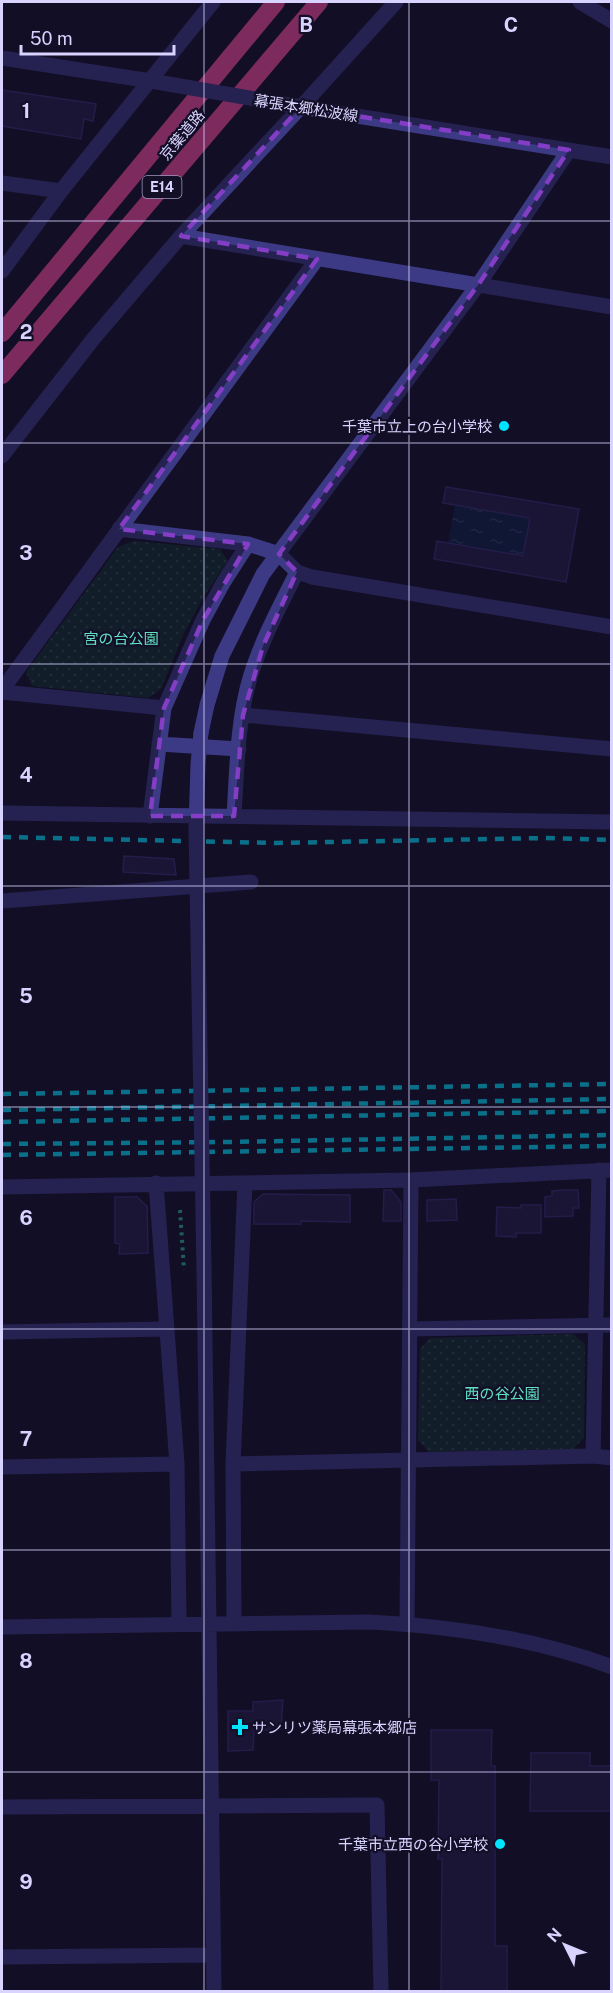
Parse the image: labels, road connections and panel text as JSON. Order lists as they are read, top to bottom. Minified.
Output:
{"streets":{"highway":["京葉道路","E14"],"street":["幕張本郷松波線"]},"parks":["宮の台公園","西の谷公園"],"places":{"other":["千葉市立上の台小学校","千葉市立西の谷小学校"],"health":["サンリツ薬局幕張本郷店"]},"scale_bar":"50 m","north":"top left","grid":{"columns":["B","C"],"rows":["1","2","3","4","5","6","7","8","9"]}}
